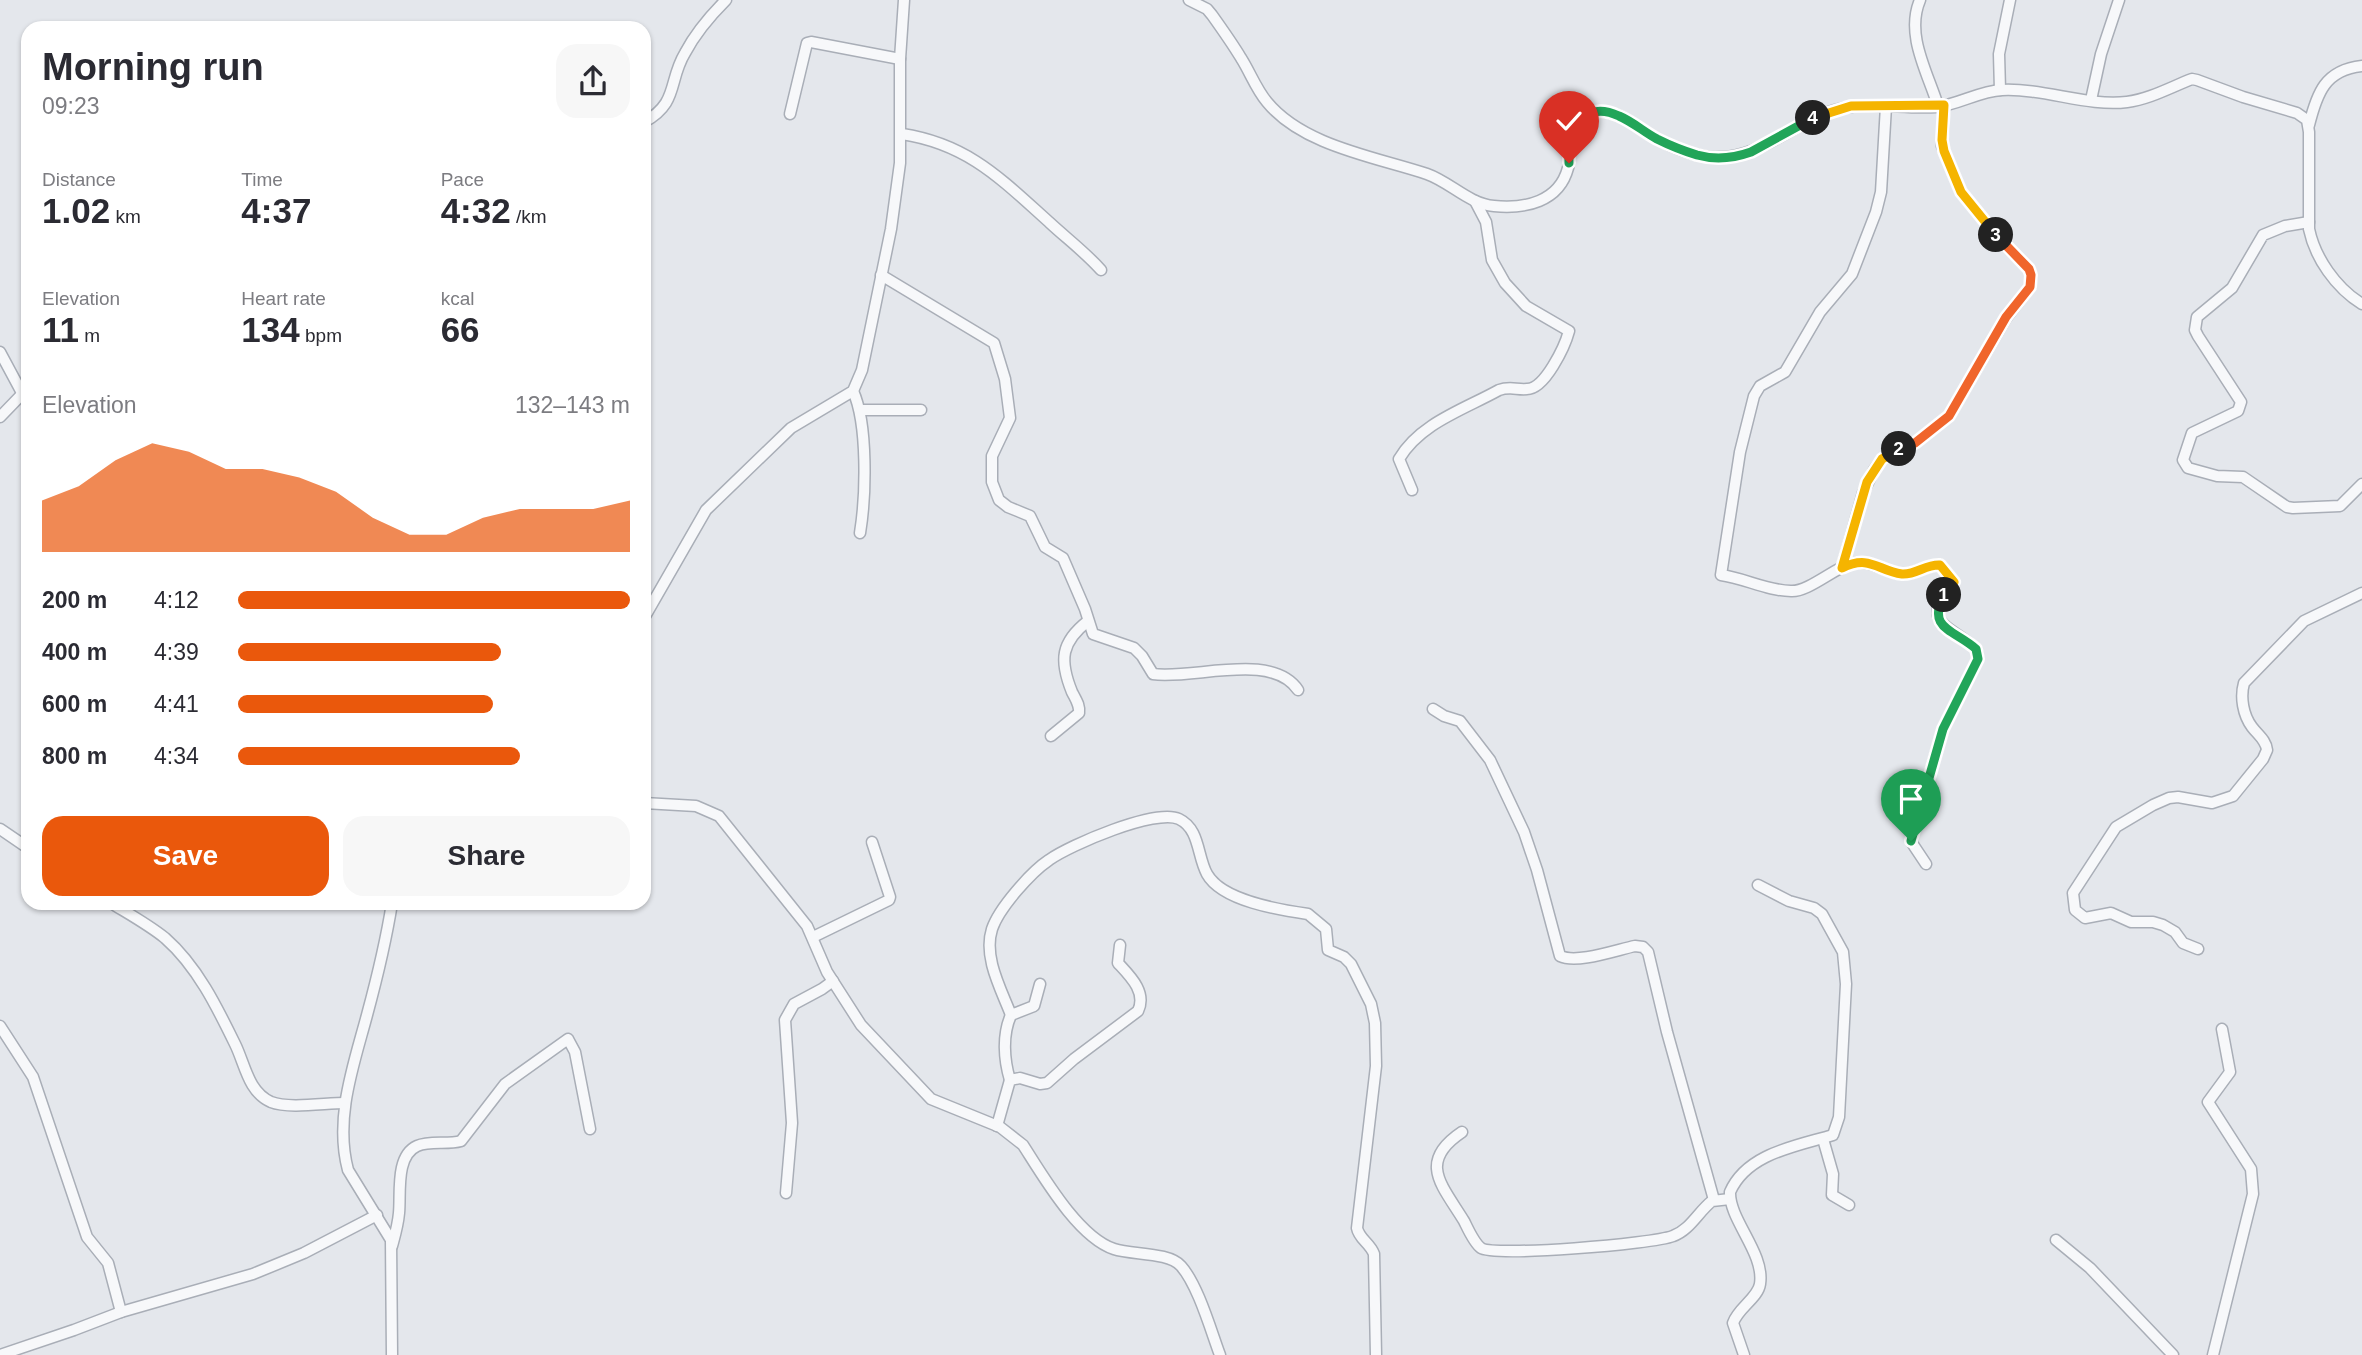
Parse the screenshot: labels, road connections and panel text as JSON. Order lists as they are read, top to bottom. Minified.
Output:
{"page":{"heading":["Morning run","09:23"],"pins":["4","3","2","1"],"stats":[["Distance","1.02 km"],["Time","4:37"],["Pace","4:32 /km"],["Elevation","11 m"],["Heart rate","134 bpm"],["kcal","66"]],"chart":["Elevation","132–143 m"],"list":[{"name":"200 m","note":"4:12"},{"name":"400 m","note":"4:39"},{"name":"600 m","note":"4:41"},{"name":"800 m","note":"4:34"}],"buttons":["Save","Share"]}}
